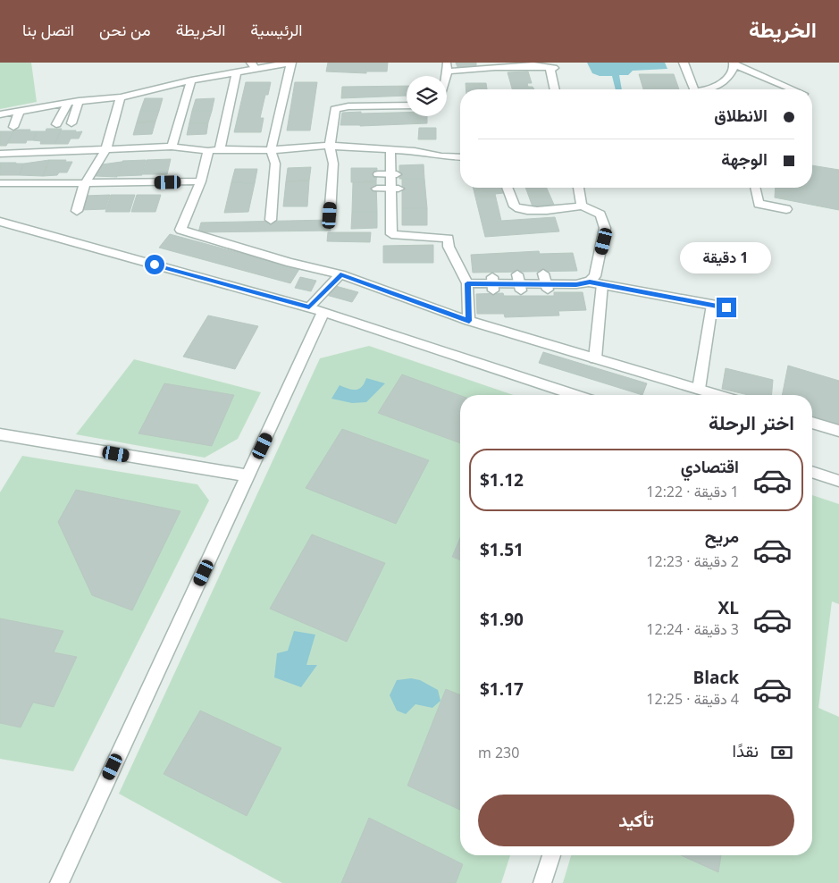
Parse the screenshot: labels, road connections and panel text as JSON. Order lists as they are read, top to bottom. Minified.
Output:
{"page":{"header":"الخريطة","nav":["الرئيسية","الخريطة","من نحن","اتصل بنا"],"banner":["الانطلاق","الوجهة"],"bubble":"1 دقيقة","heading":"اختر الرحلة","list":[{"name":"اقتصادي","note":"1 دقيقة · 12:22","value":"$1.12"},{"name":"مريح","note":"2 دقيقة · 12:23","value":"$1.51"},{"name":"XL","note":"3 دقيقة · 12:24","value":"$1.90"},{"name":"Black","note":"4 دقيقة · 12:25","value":"$1.17"}],"pay":["نقدًا","230 m"],"buttons":"تأكيد"}}
